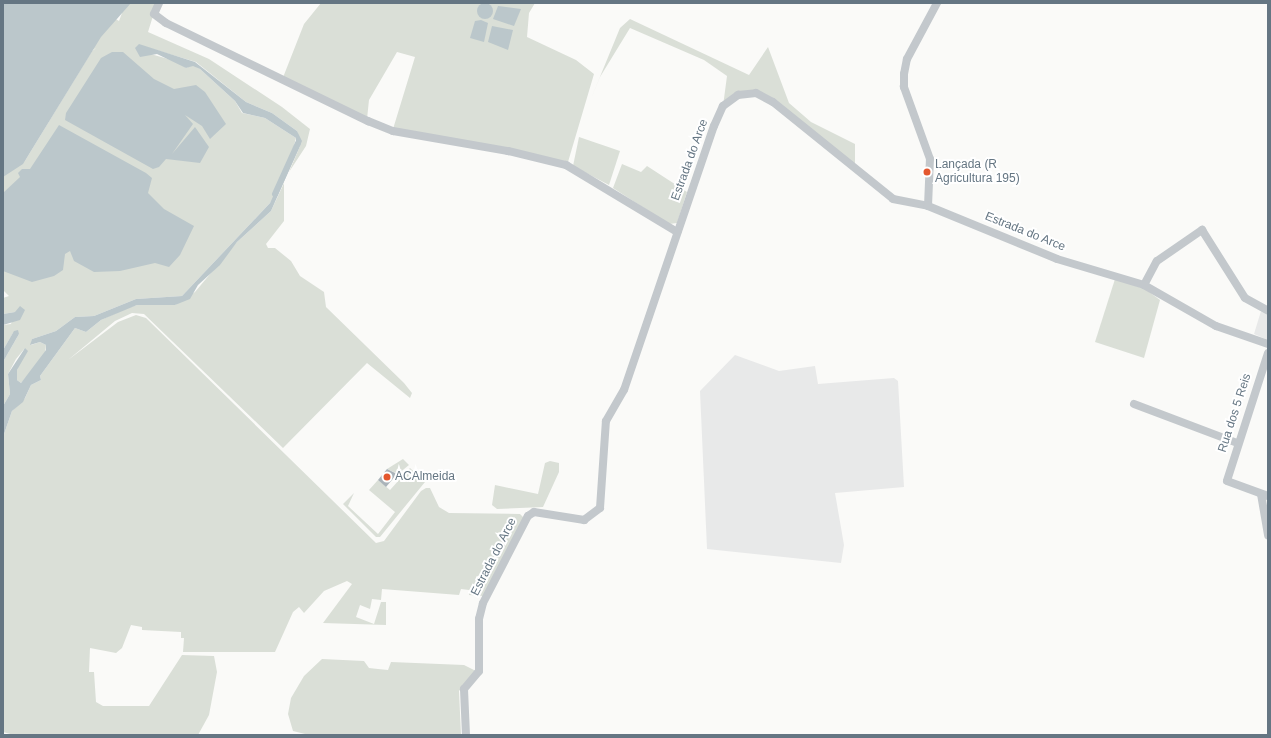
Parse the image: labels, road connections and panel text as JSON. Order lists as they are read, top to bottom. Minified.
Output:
{"streets":{"street":["Estrada do Arce","Rua dos 5 Reis"]},"places":["Lançada (R Agricultura 195)","ACAlmeida"]}
